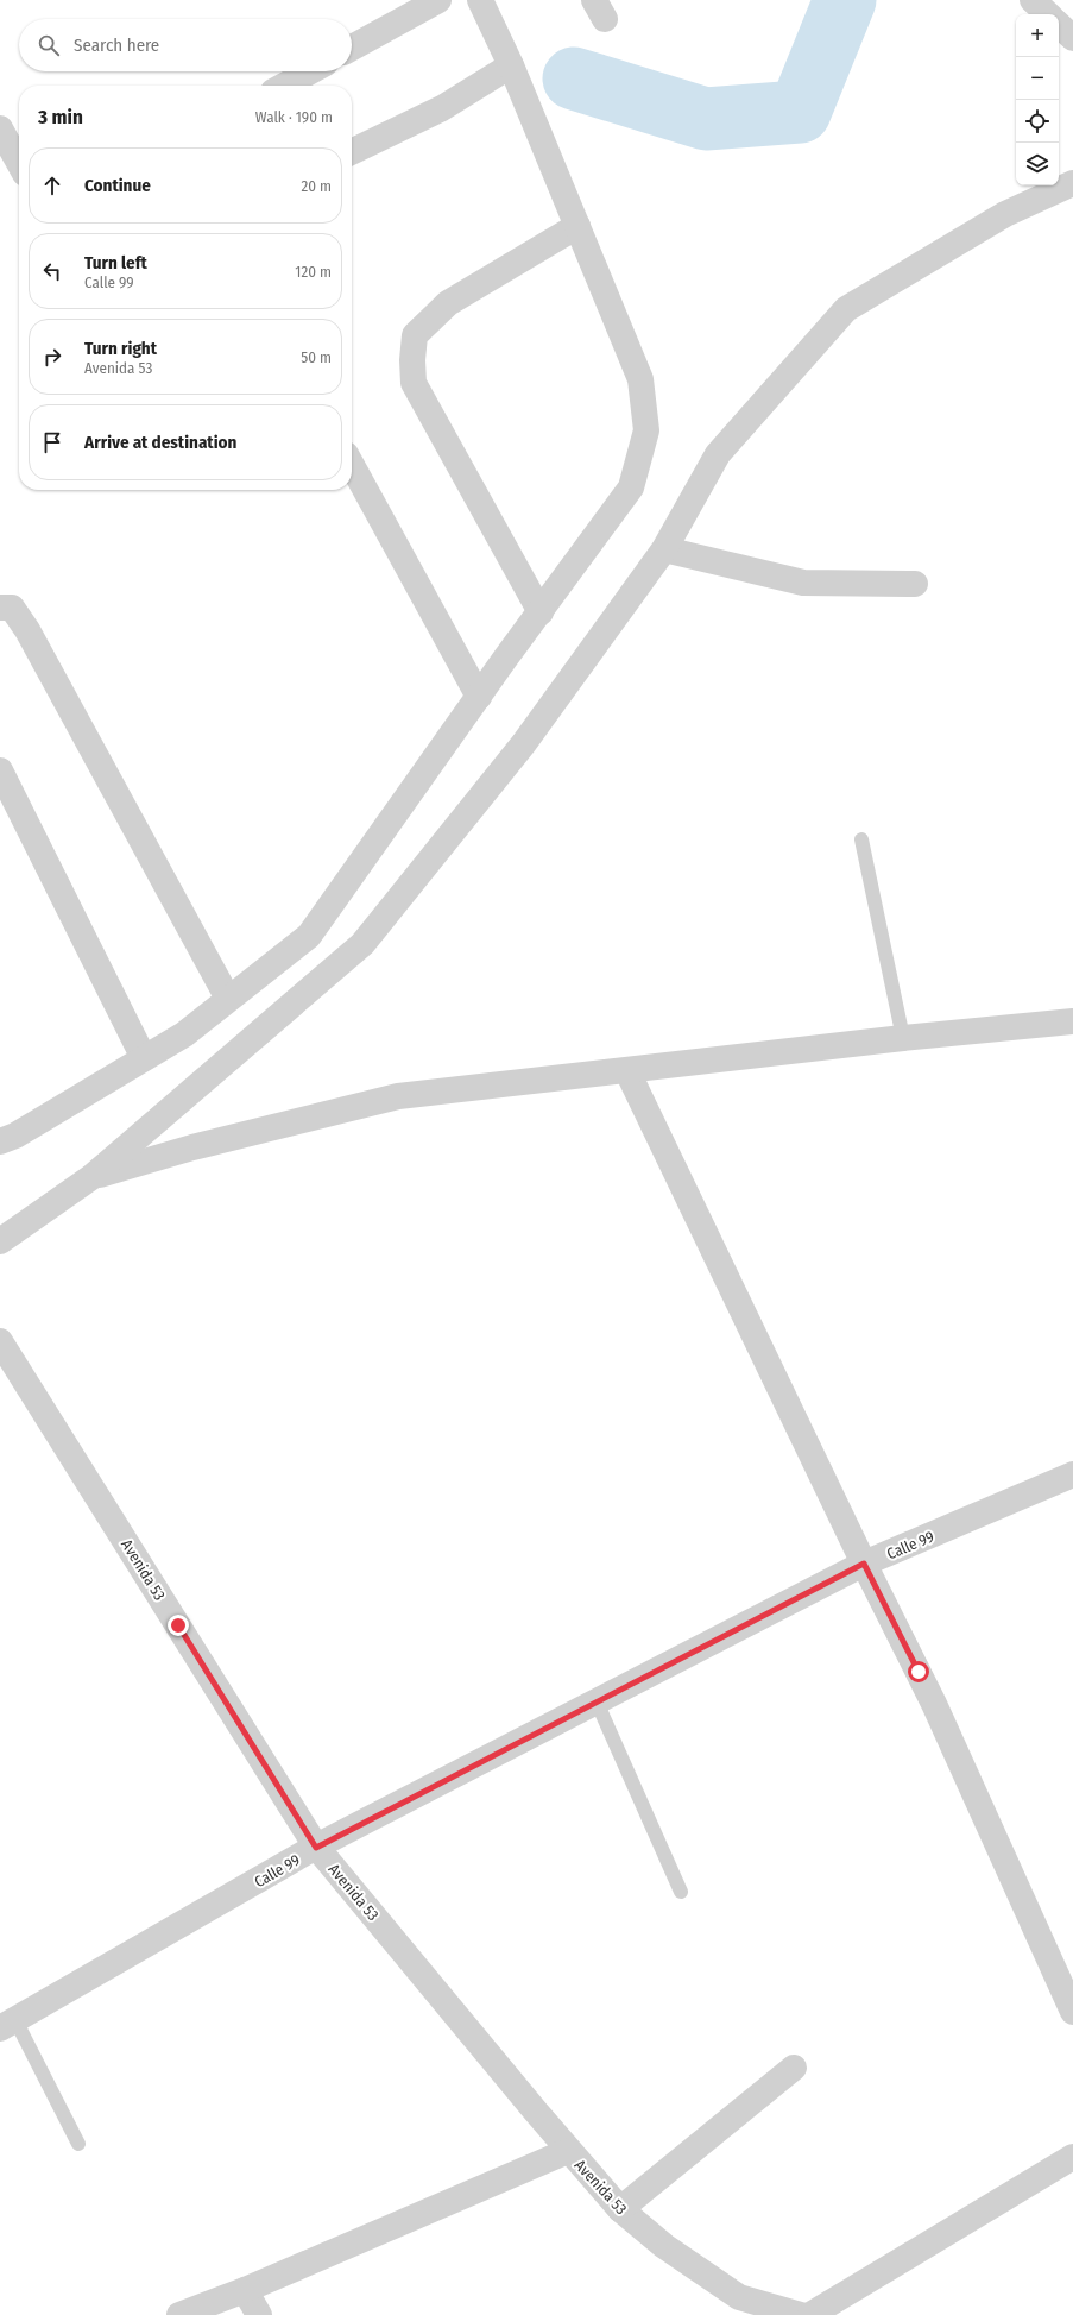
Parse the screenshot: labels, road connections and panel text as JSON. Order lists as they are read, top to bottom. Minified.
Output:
{"streets":{"street":["Calle 99","Avenida 53"]},"crossings":[["Calle 99","Avenida 53"]],"page":{"map_buttons":["+","−"],"search":"Search here","heading":["3 min","Walk · 190 m"],"list":[["Continue","20 m"],["Turn left","Calle 99","120 m"],["Turn right","Avenida 53","50 m"],"Arrive at destination"]}}
